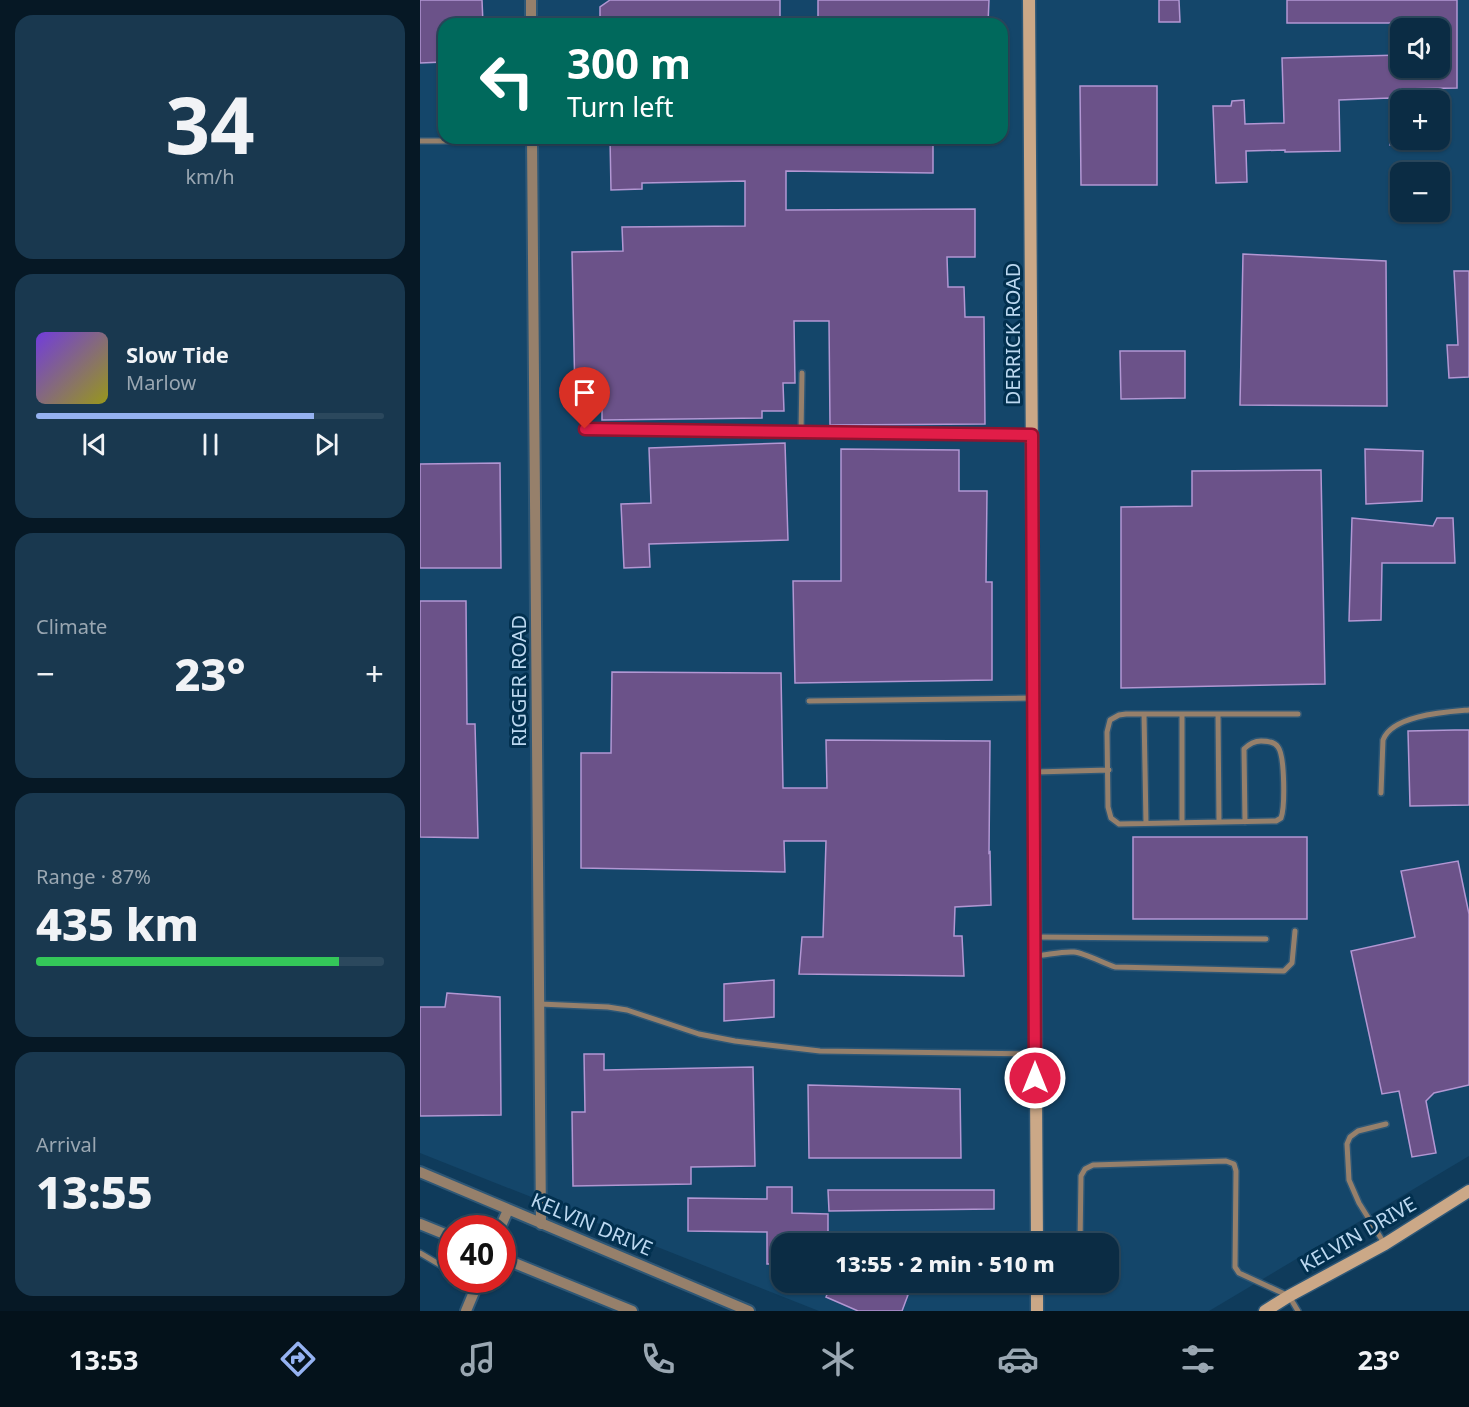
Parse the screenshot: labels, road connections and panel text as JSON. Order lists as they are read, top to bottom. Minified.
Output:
{"streets":{"street":["DERRICK ROAD","RIGGER ROAD","KELVIN DRIVE"]},"crossings":[["RIGGER ROAD","KELVIN DRIVE"]],"page":{"tile":[["34","km/h"],"Climate",["Range · 87%","435 km"],["Arrival","13:55"]],"map_buttons":["+","−"],"turn":["300 m","Turn left"],"song":["Slow Tide","Marlow"],"heat":["−","23°","+"],"limit":"40","trip":"13:55 · 2 min · 510 m","tabs":["13:53","23°"]}}
